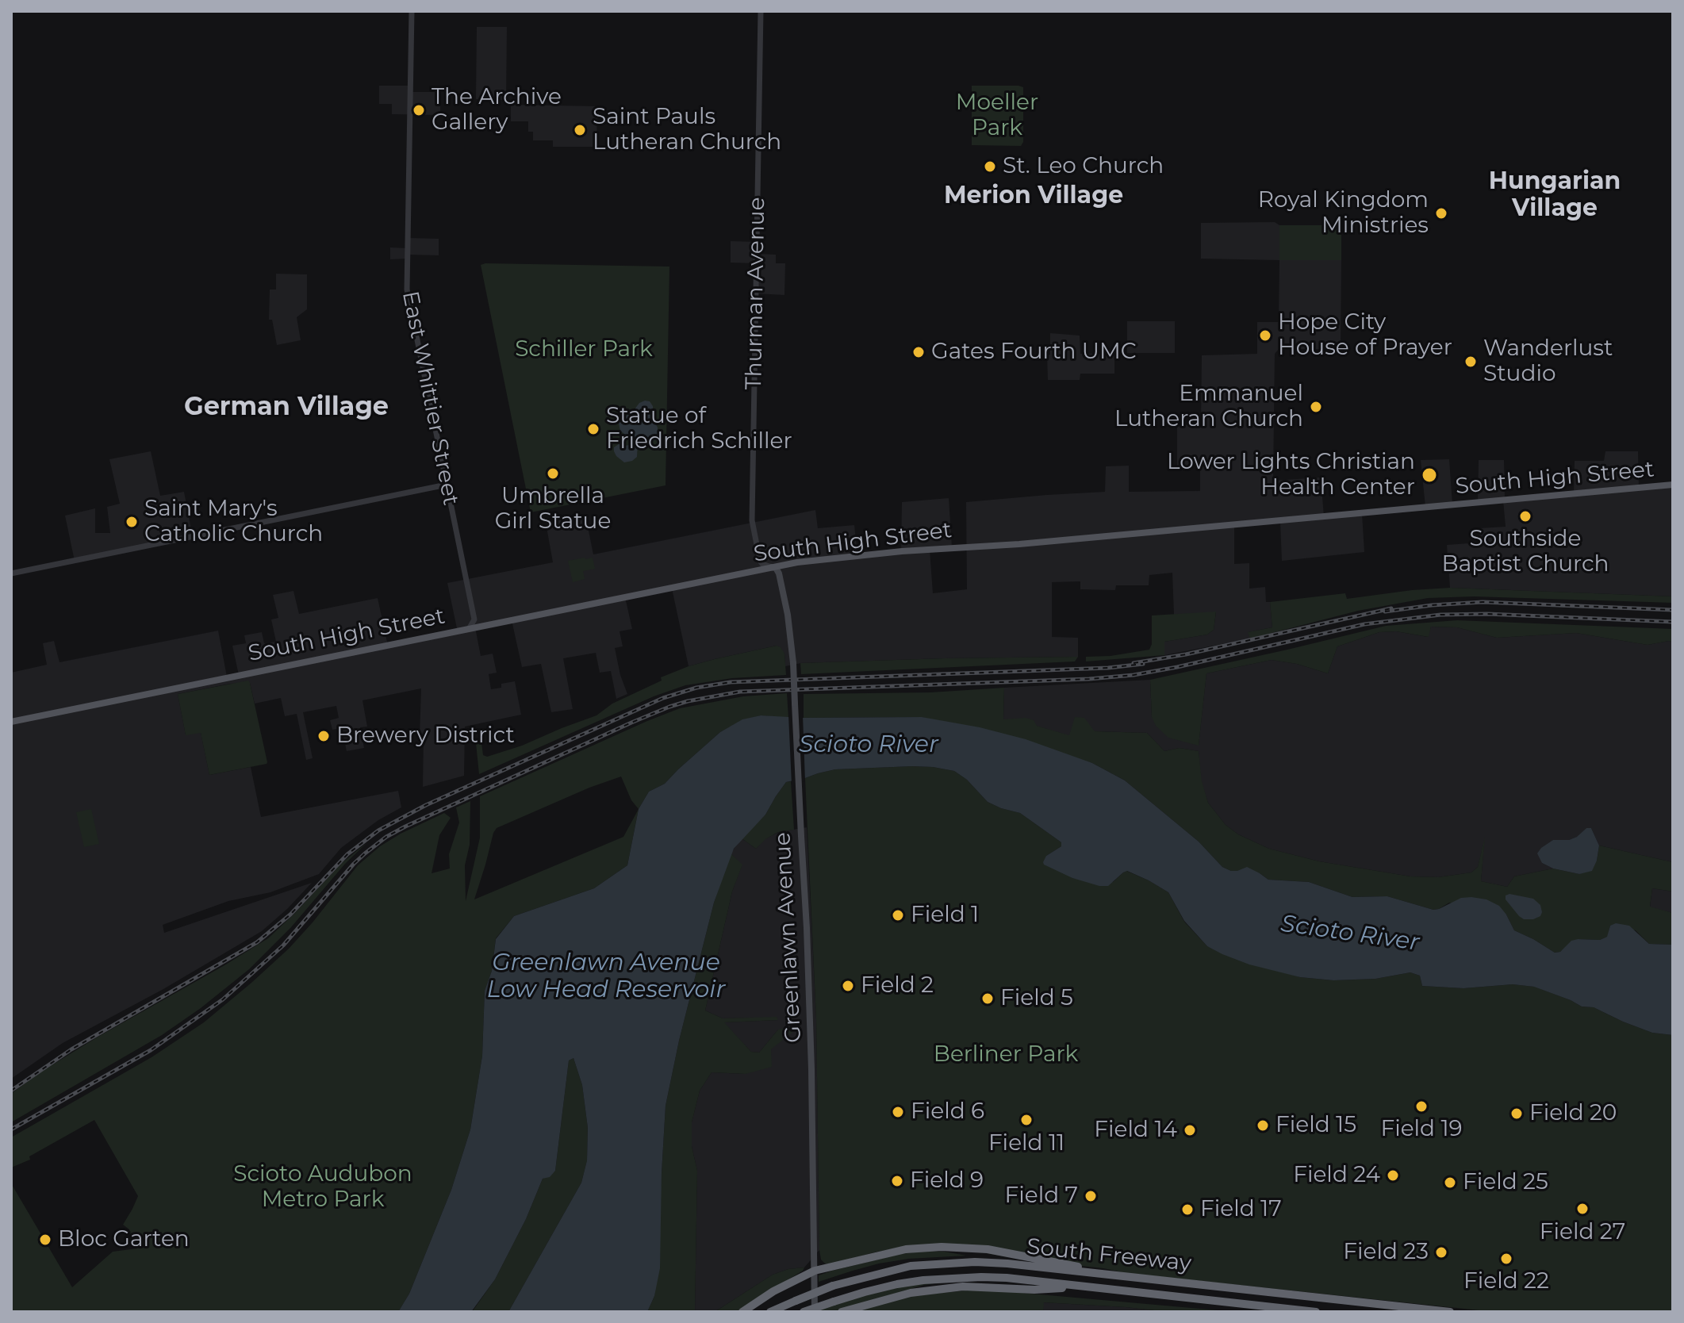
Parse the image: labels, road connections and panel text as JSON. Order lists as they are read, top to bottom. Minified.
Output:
{"streets":{"highway":["South Freeway"],"main road":["South High Street","Greenlawn Avenue"],"street":["Thurman Avenue","East Whittier Street"]},"crossings":[["Thurman Avenue","South High Street"],["Thurman Avenue","Greenlawn Avenue"],["East Whittier Street","South High Street"],["South High Street","Greenlawn Avenue"]],"districts":["Hungarian Village","Merion Village","German Village"],"water":["Scioto River","Greenlawn Avenue Low Head Reservoir"],"parks":["Moeller Park","Schiller Park","Berliner Park","Scioto Audubon Metro Park"],"places":["The Archive Gallery","Saint Pauls Lutheran Church","St. Leo Church","Royal Kingdom Ministries","Hope City House of Prayer","Gates Fourth UMC","Wanderlust Studio","Emmanuel Lutheran Church","Statue of Friedrich Schiller","Umbrella Girl Statue","Lower Lights Christian Health Center","Southside Baptist Church","Saint Mary's Catholic Church","Brewery District","Field 1","Field 2","Field 5","Field 19","Field 6","Field 20","Field 11","Field 15","Field 14","Field 24","Field 9","Field 25","Field 7","Field 27","Field 17","Bloc Garten","Field 23","Field 22"]}
